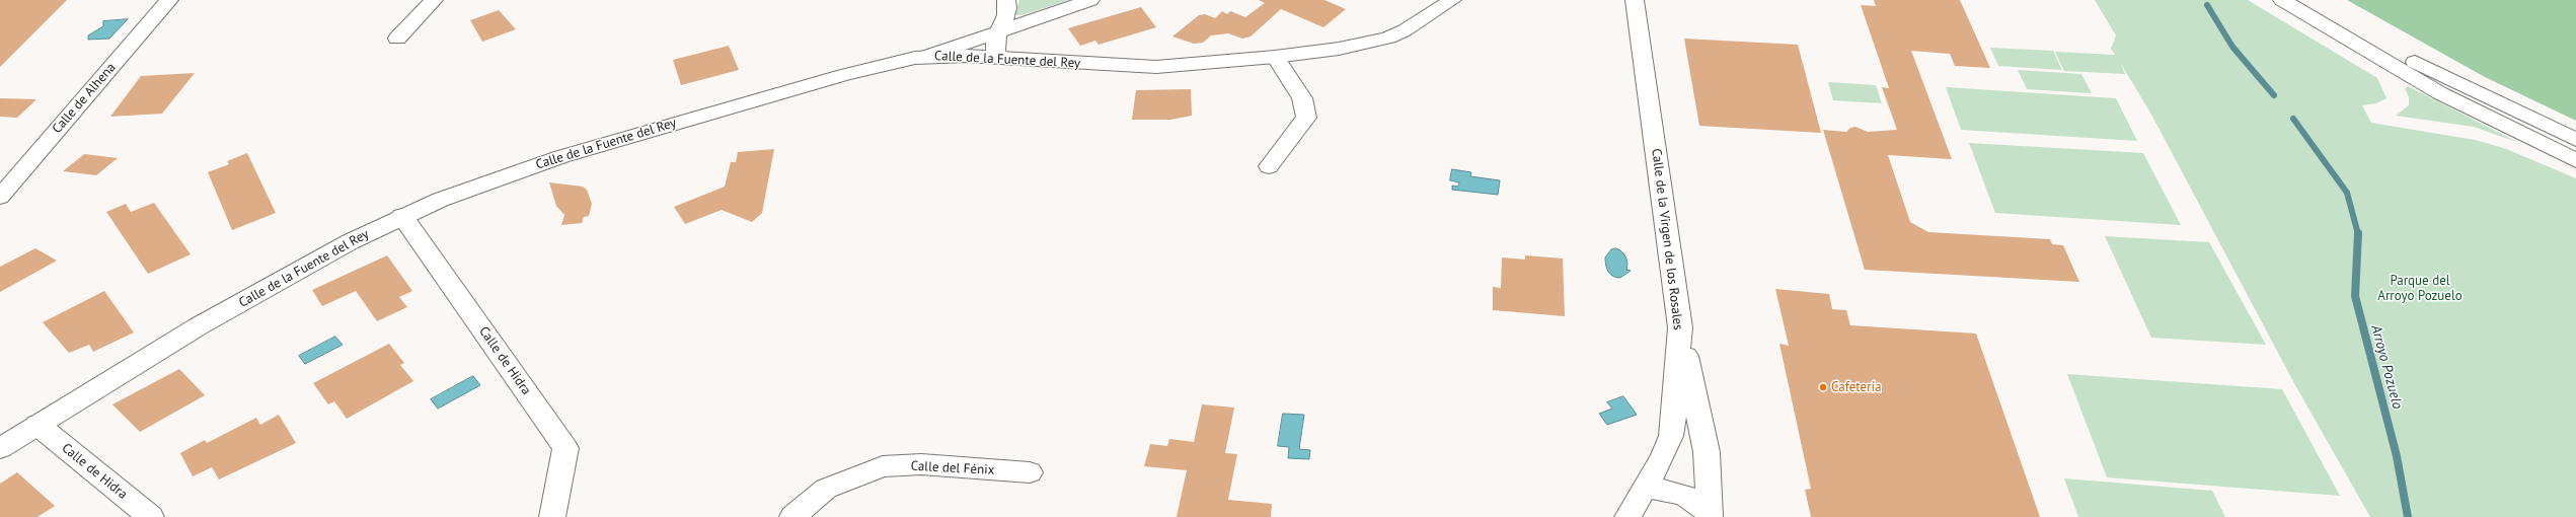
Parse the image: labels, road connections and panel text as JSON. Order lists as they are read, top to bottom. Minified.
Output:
{"streets":{"main road":["Calle de la Fuente del Rey","Calle de Alhena","Calle de la Virgen de los Rosales","Calle de Hidra","Calle del Fénix"]},"crossings":[["Calle de la Fuente del Rey","Calle de Hidra"]],"water":["Arroyo Pozuelo"],"parks":["Parque del Arroyo Pozuelo"],"places":["Cafetería"]}
